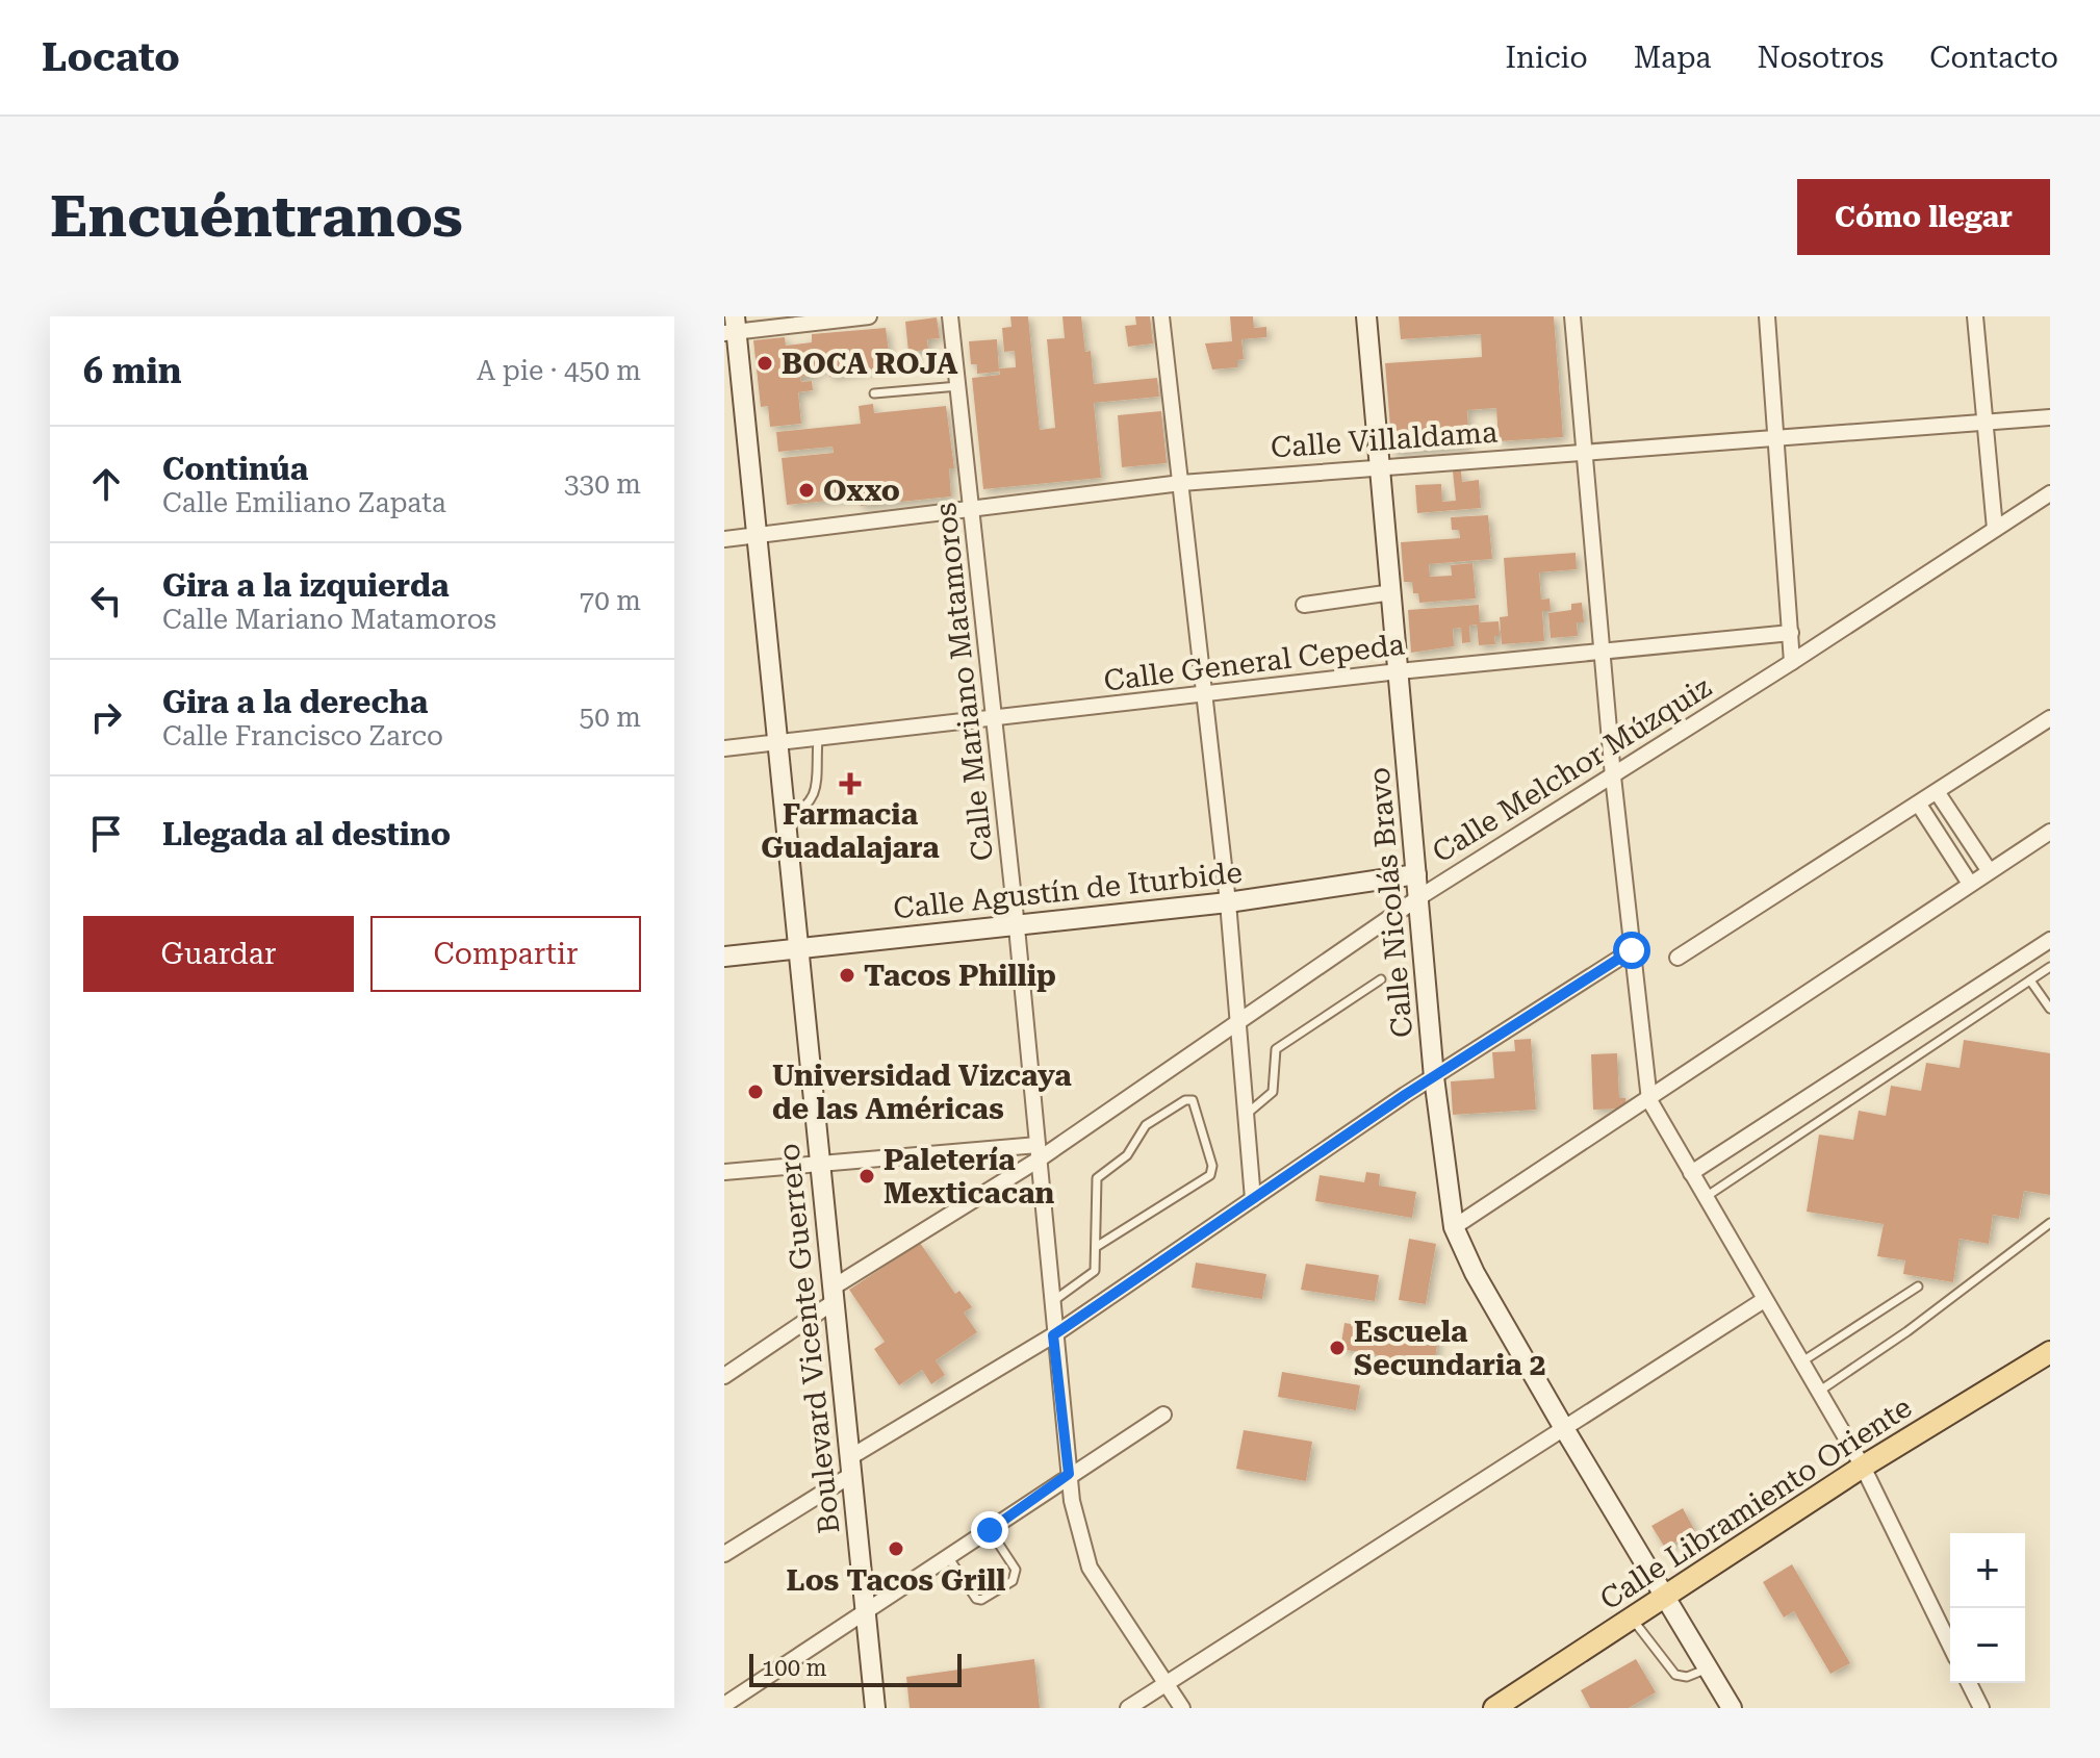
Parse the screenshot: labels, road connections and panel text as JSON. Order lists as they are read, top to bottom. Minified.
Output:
{"streets":{"main road":["Calle Libramiento Oriente"],"street":["Calle Villaldama","Calle General Cepeda","Calle Mariano Matamoros","Calle Melchor Múzquiz","Calle Agustín de Iturbide","Calle Nicolás Bravo","Boulevard Vicente Guerrero"]},"crossings":[["Calle Villaldama","Calle Mariano Matamoros"],["Calle Villaldama","Calle Nicolás Bravo"],["Calle Villaldama","Boulevard Vicente Guerrero"],["Calle General Cepeda","Calle Mariano Matamoros"],["Calle General Cepeda","Calle Nicolás Bravo"],["Calle General Cepeda","Boulevard Vicente Guerrero"],["Calle Mariano Matamoros","Calle Melchor Múzquiz"],["Calle Mariano Matamoros","Calle Agustín de Iturbide"],["Calle Melchor Múzquiz","Calle Nicolás Bravo"],["Calle Melchor Múzquiz","Boulevard Vicente Guerrero"],["Calle Agustín de Iturbide","Calle Nicolás Bravo"],["Calle Agustín de Iturbide","Boulevard Vicente Guerrero"],["Calle Nicolás Bravo","Calle Libramiento Oriente"]],"places":{"other":["BOCA ROJA","Oxxo","Tacos Phillip","Universidad Vizcaya de las Américas","Paletería Mexticacan","Escuela Secundaria 2","Los Tacos Grill"],"health":["Farmacia Guadalajara"]},"scale_bar":"100 m","page":{"header":"Locato","nav":["Inicio","Mapa","Nosotros","Contacto"],"buttons":["Cómo llegar",["Guardar","Compartir"]],"title":"Encuéntranos","heading":["6 min","A pie · 450 m"],"list":[["Continúa","Calle Emiliano Zapata","330 m"],["Gira a la izquierda","Calle Mariano Matamoros","70 m"],["Gira a la derecha","Calle Francisco Zarco","50 m"],"Llegada al destino"],"map_buttons":["+","−"],"scale":"100 m"}}
